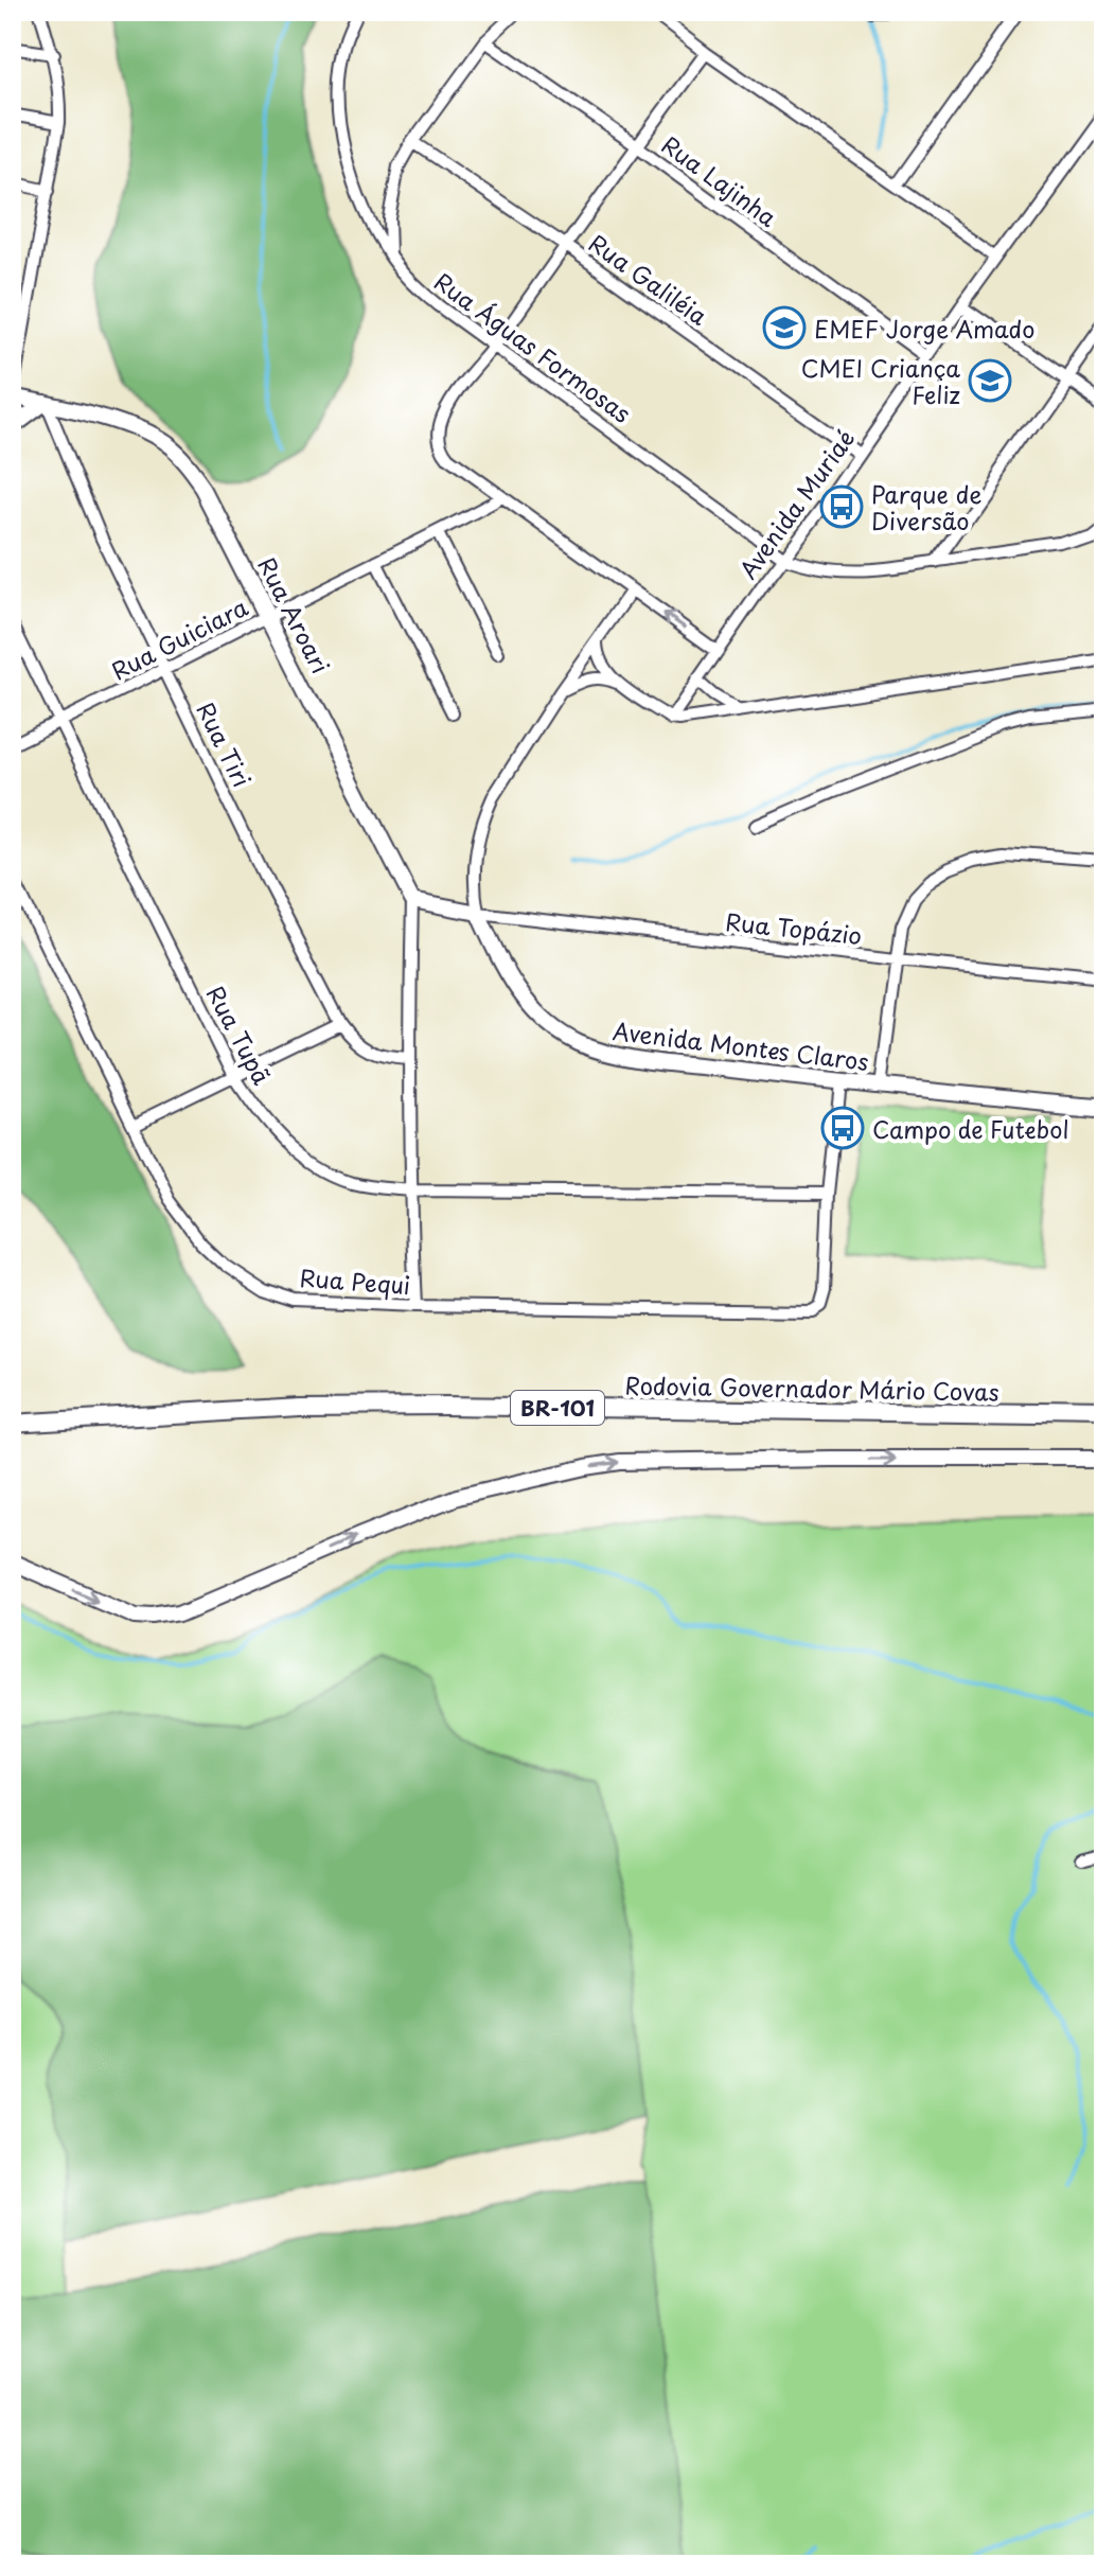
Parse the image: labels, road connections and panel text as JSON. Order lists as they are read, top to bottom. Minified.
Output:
{"streets":{"main road":["Rodovia Governador Mário Covas","BR-101"],"street":["Rua Lajinha","Rua Galiléia","Rua Águas Formosas","Avenida Muriaé","Rua Aroari","Rua Guiciara","Rua Tiri","Rua Topázio","Rua Tupã","Avenida Montes Claros","Rua Pequi"]},"crossings":[["Rua Lajinha","Avenida Muriaé"],["Rua Galiléia","Avenida Muriaé"],["Rua Águas Formosas","Avenida Muriaé"],["Rua Aroari","Rua Guiciara"],["Rua Aroari","Rua Tiri"],["Rua Guiciara","Rua Tiri"],["Rua Guiciara","Rua Tupã"],["Rua Topázio","Avenida Montes Claros"],["Rua Tupã","Rua Pequi"]],"places":{"school or university":["EMEF Jorge Amado","CMEI Criança Feliz"],"bus stop":["Parque de Diversão","Campo de Futebol"]}}
